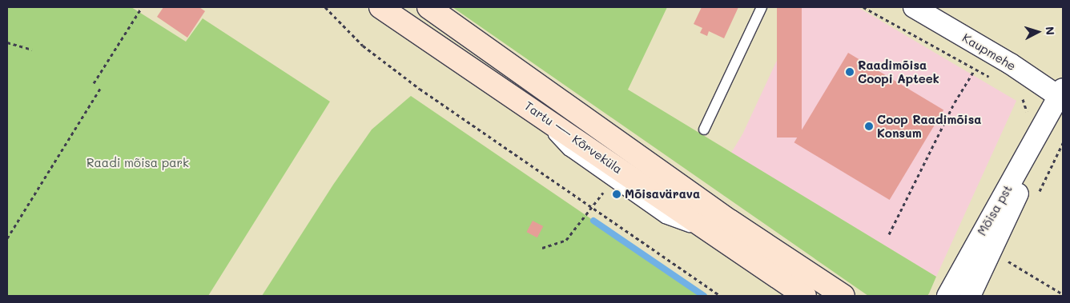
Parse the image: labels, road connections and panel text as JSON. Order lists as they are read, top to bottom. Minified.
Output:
{"streets":{"main road":["Tartu — Kõrveküla"],"street":["Kaupmehe","Mõisa pst"]},"crossings":[["Kaupmehe","Mõisa pst"]],"parks":["Raadi mõisa park"],"places":["Raadimõisa Coopi Apteek","Coop Raadimõisa Konsum","Mõisavärava"],"north":"right"}
